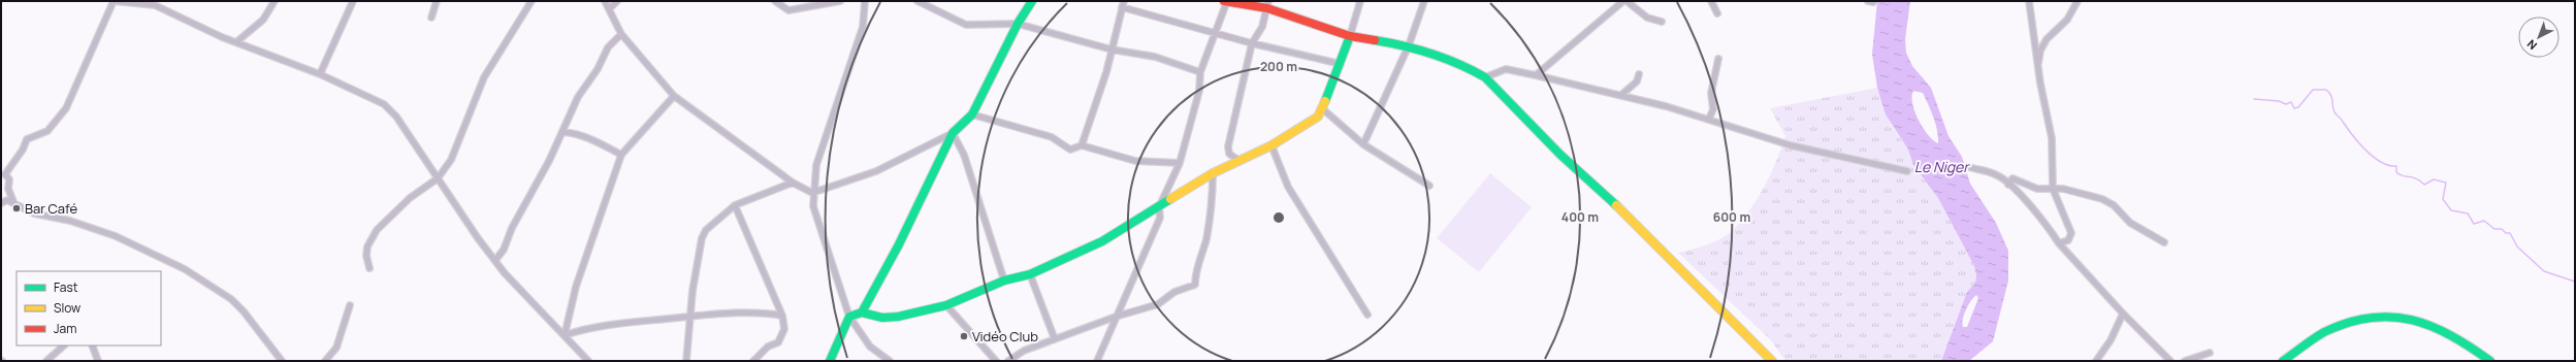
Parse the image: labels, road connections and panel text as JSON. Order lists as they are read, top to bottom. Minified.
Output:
{"water":["Le Niger"],"places":["Bar Café","Vidéo Club"],"legend":["Fast","Slow","Jam"],"north":"bottom left","rings":["200 m","400 m","600 m"]}
